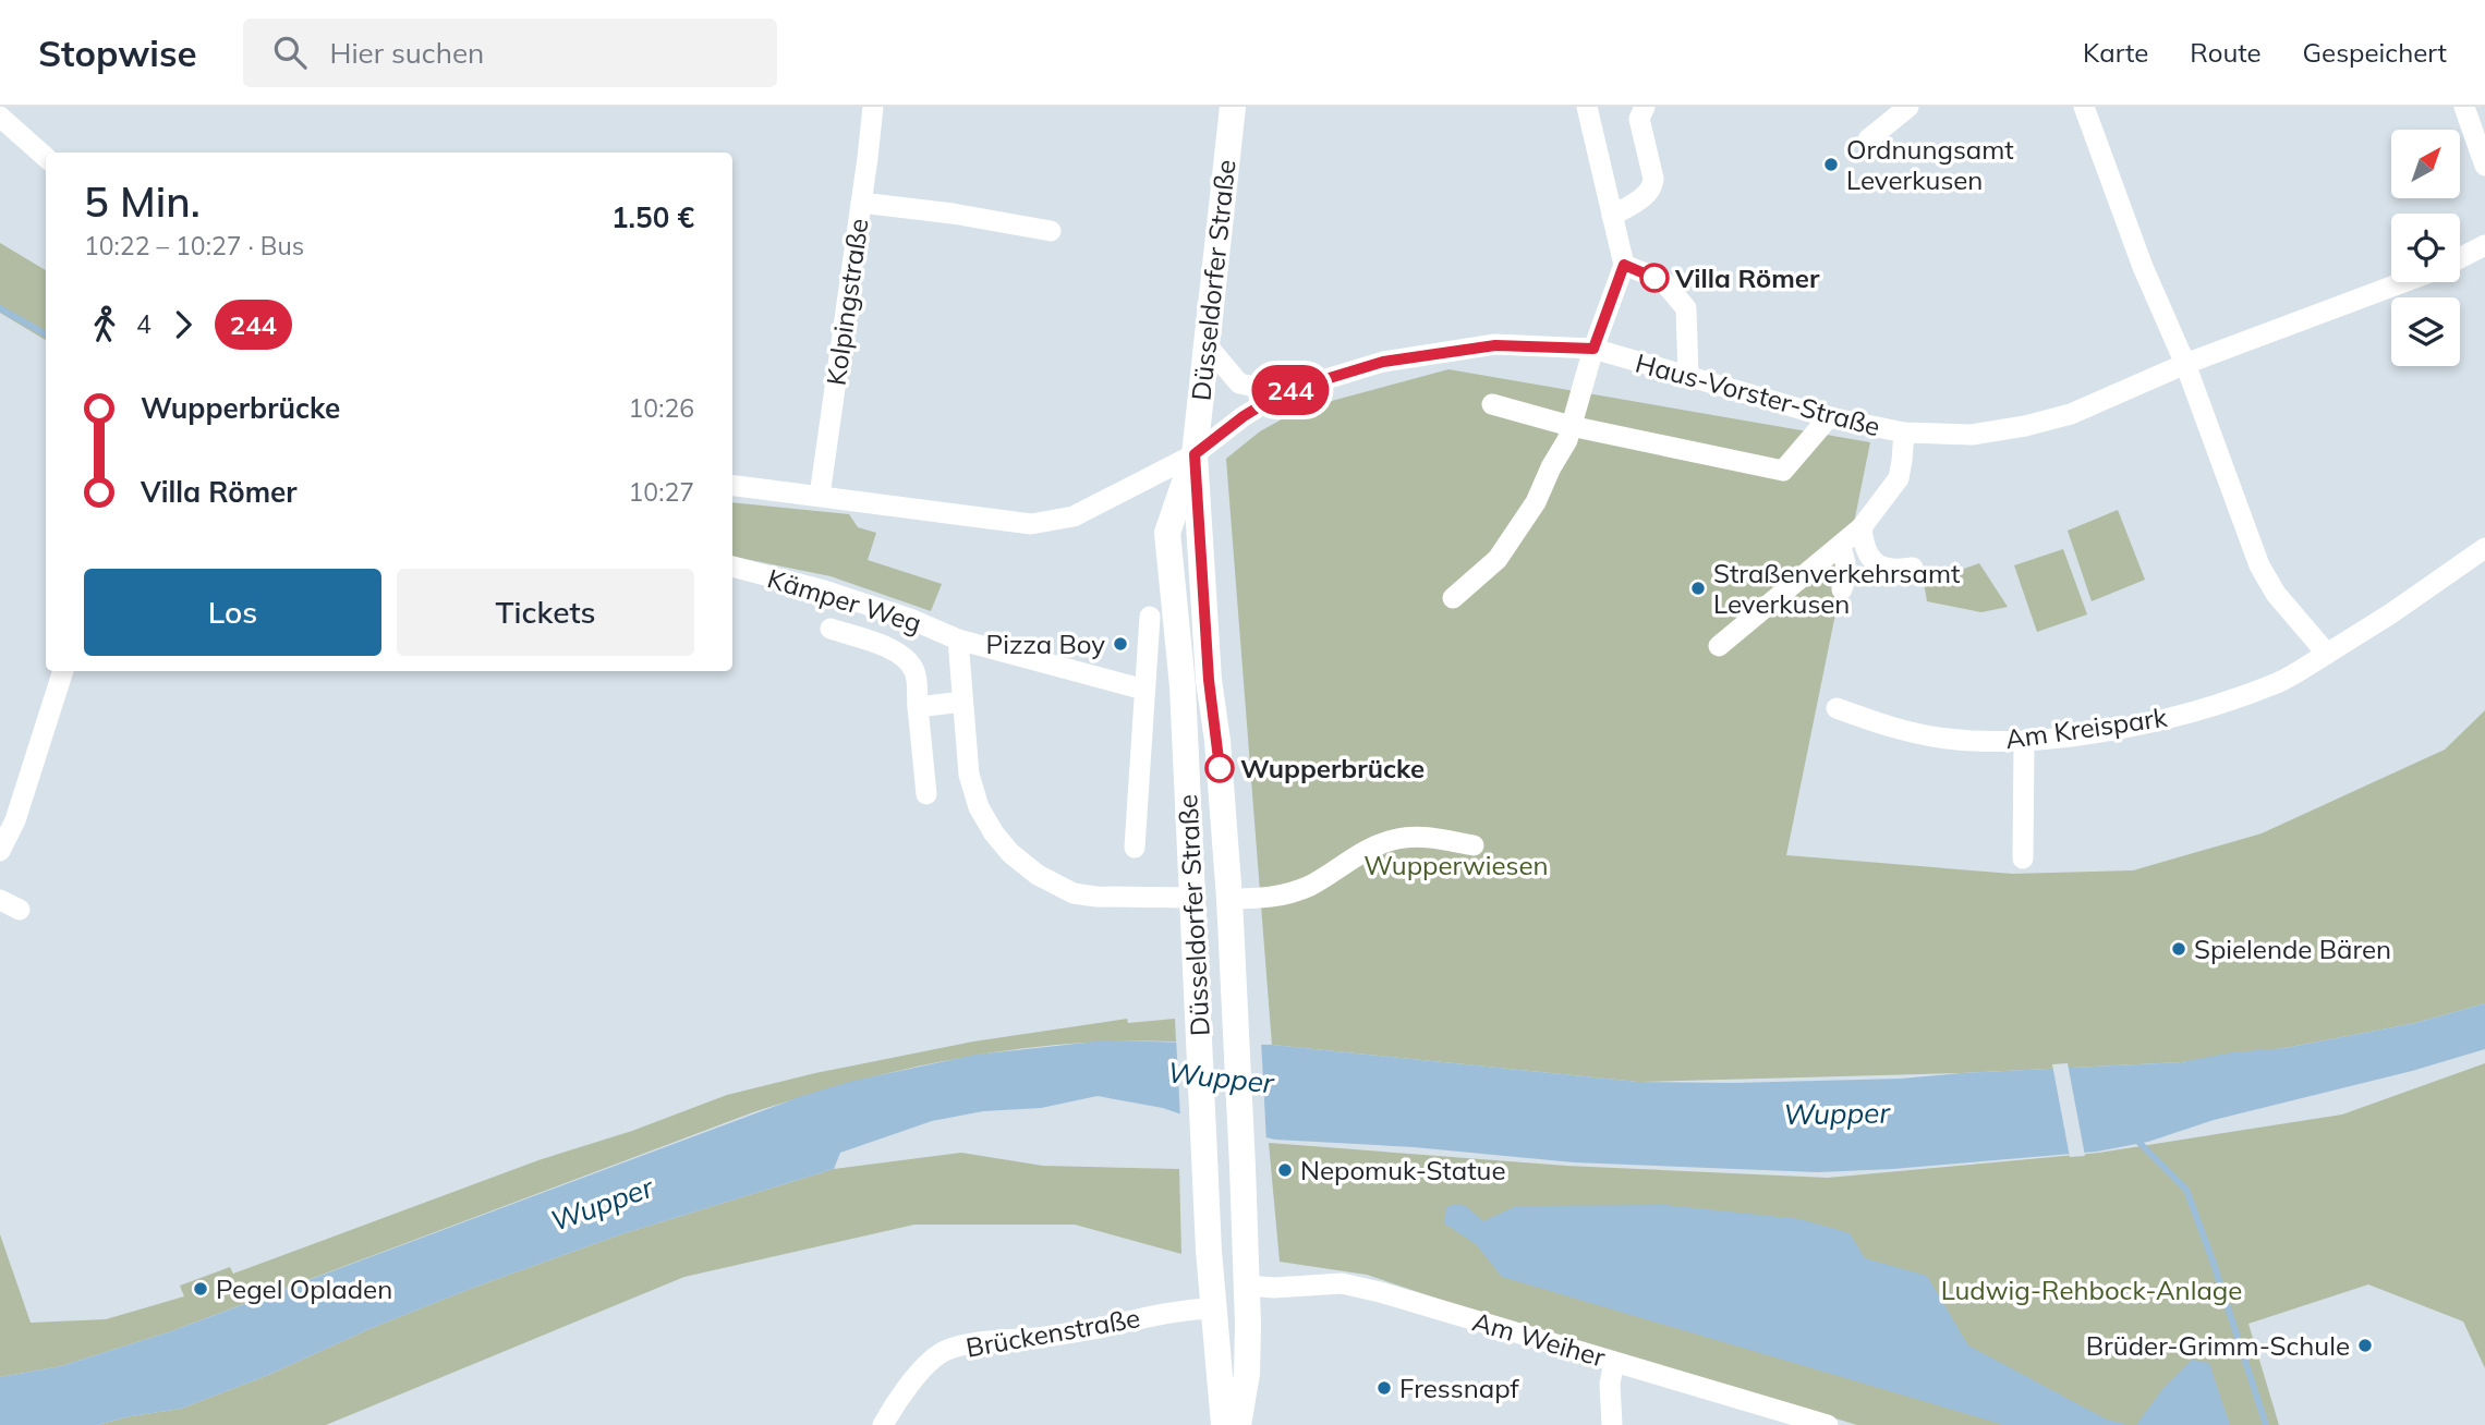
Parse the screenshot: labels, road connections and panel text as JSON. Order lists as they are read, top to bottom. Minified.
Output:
{"streets":{"main road":["Düsseldorfer Straße"],"street":["Kolpingstraße","Haus-Vorster-Straße","Kämper Weg","Am Kreispark","Brückenstraße","Am Weiher"]},"crossings":[["Düsseldorfer Straße","Haus-Vorster-Straße"],["Düsseldorfer Straße","Kämper Weg"],["Düsseldorfer Straße","Brückenstraße"],["Düsseldorfer Straße","Am Weiher"],["Kolpingstraße","Haus-Vorster-Straße"]],"water":["Wupper"],"parks":["Wupperwiesen","Ludwig-Rehbock-Anlage"],"places":["Ordnungsamt Leverkusen","Villa Römer","Straßenverkehrsamt Leverkusen","Pizza Boy","Wupperbrücke","Spielende Bären","Nepomuk-Statue","Pegel Opladen","Brüder-Grimm-Schule","Fressnapf"],"lines":["bus line 244"],"north":"top right","page":{"header":"Stopwise","search":"Hier suchen","nav":["Karte","Route","Gespeichert"],"on_map":"244","heading":["5 Min.","10:22 – 10:27 · Bus","1.50 €"],"legs":["4","244"],"list":[{"name":"Wupperbrücke","value":"10:26"},{"name":"Villa Römer","value":"10:27"}],"buttons":["Los","Tickets"]}}
